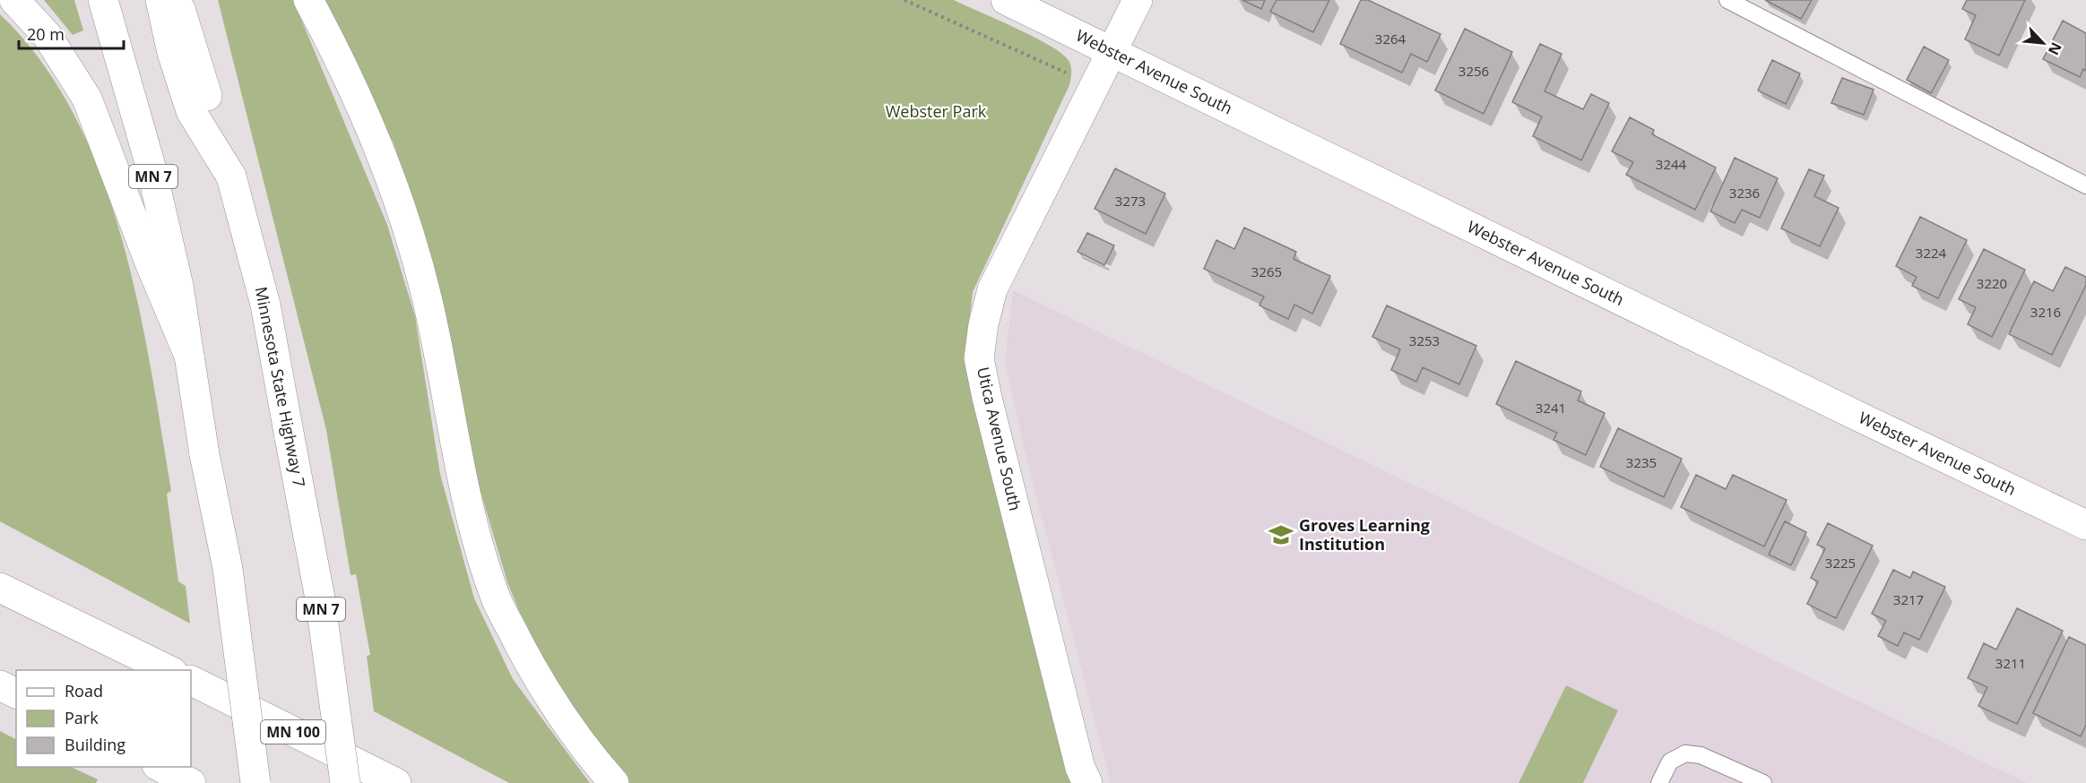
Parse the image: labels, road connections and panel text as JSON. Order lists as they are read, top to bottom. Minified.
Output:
{"streets":{"main road":["Webster Avenue South","MN 7","Minnesota State Highway 7","Utica Avenue South","MN 100"]},"crossings":[["Webster Avenue South","Utica Avenue South"]],"parks":["Webster Park"],"places":{"school or university":["Groves Learning Institution"]},"house_numbers":["3264","3256","3244","3236","3273","3224","3265","3220","3216","3253","3241","3235","3225","3217","3211"],"legend":["Road","Park","Building"],"scale_bar":"20 m","north":"bottom right"}
